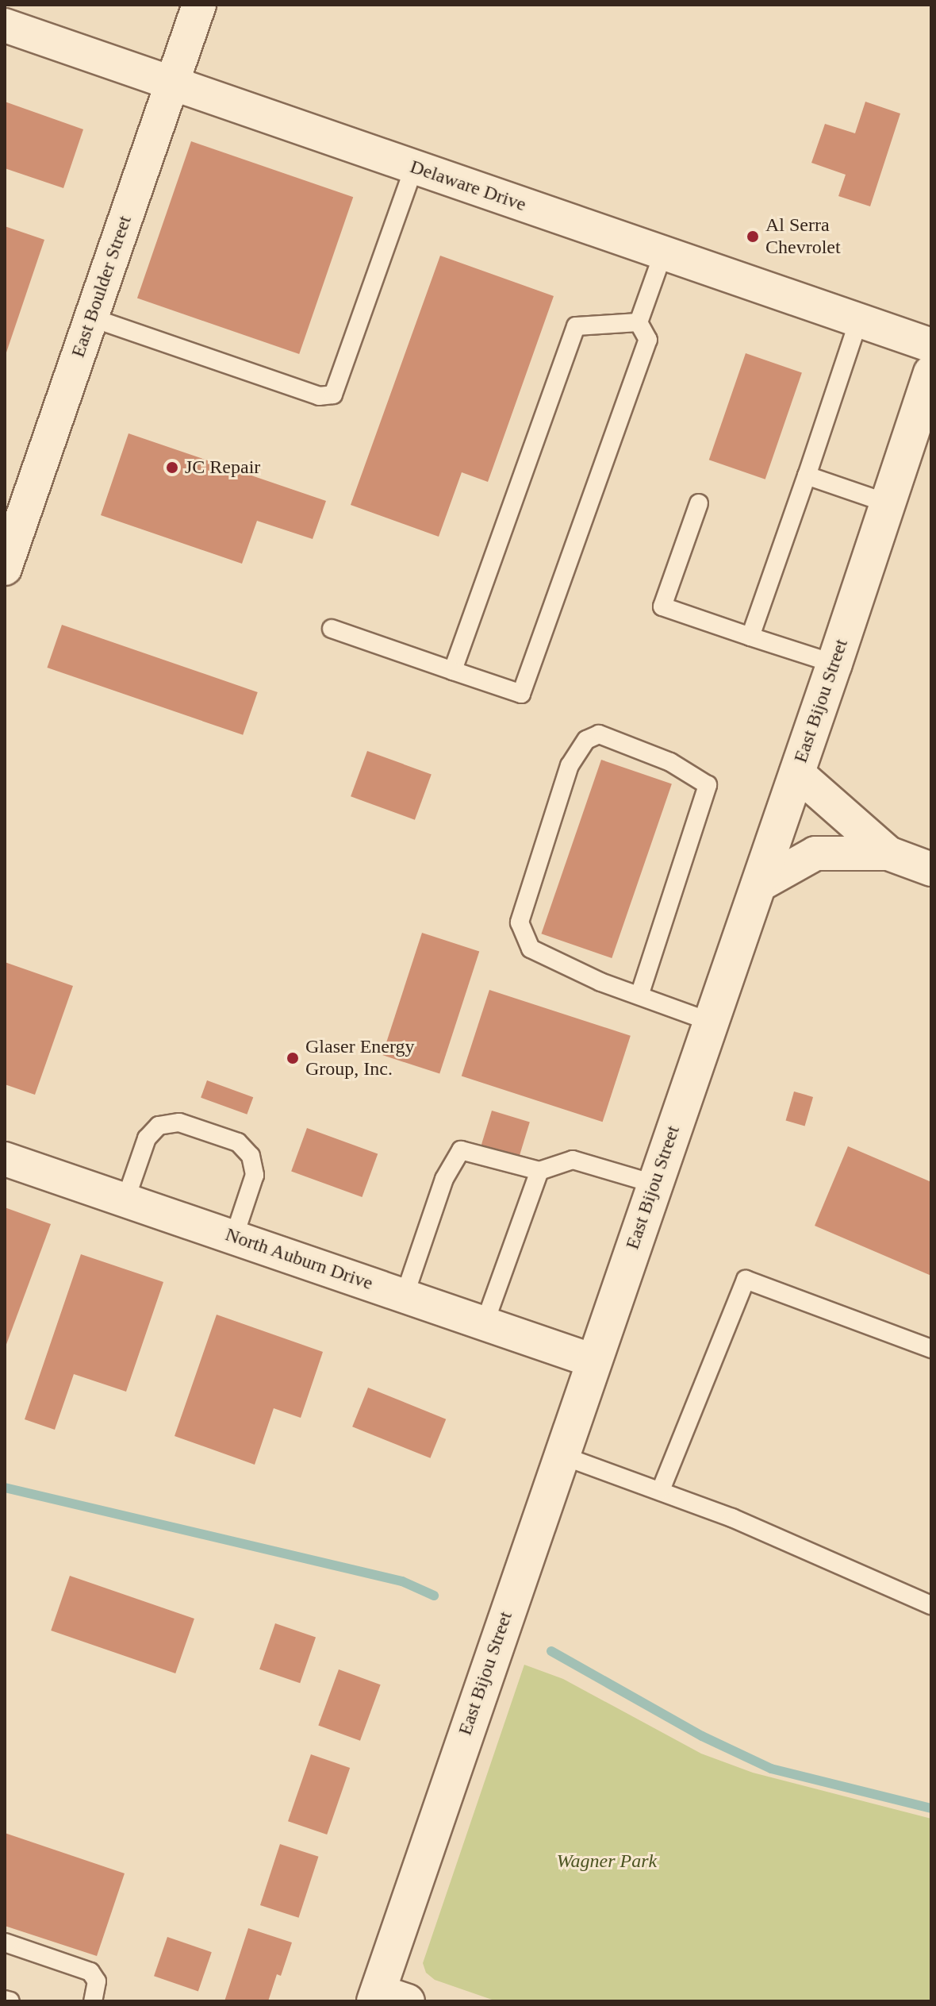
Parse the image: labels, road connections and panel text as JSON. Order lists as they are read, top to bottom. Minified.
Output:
{"streets":{"street":["Delaware Drive","East Boulder Street","East Bijou Street","North Auburn Drive"]},"crossings":[["Delaware Drive","East Boulder Street"],["East Bijou Street","North Auburn Drive"]],"parks":["Wagner Park"],"places":["Al Serra Chevrolet","JC Repair","Glaser Energy Group, Inc."]}
